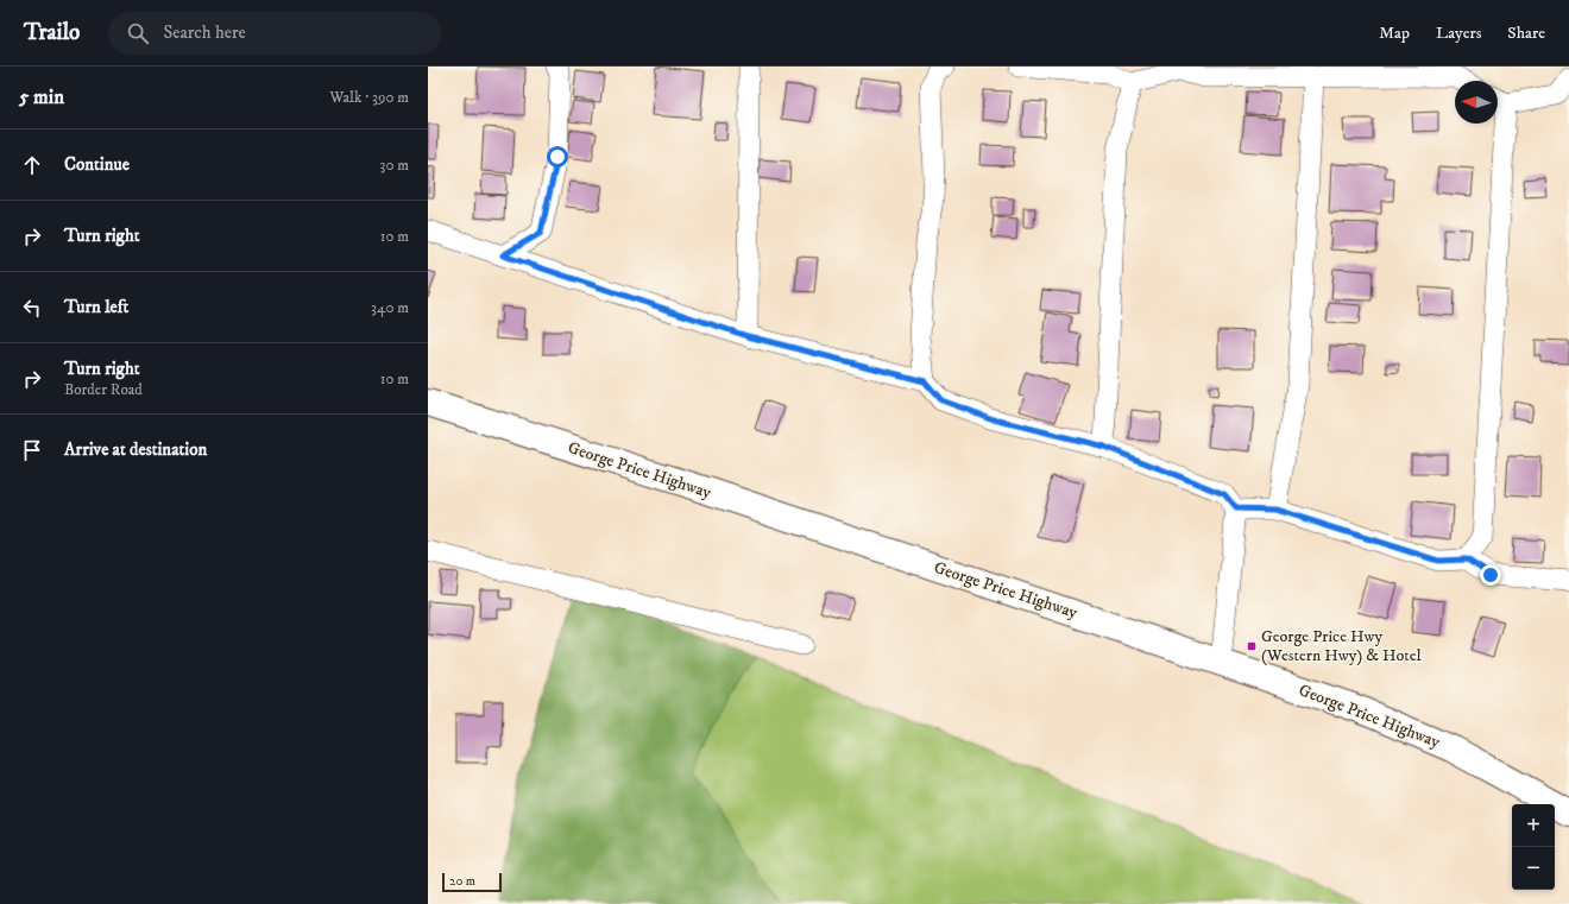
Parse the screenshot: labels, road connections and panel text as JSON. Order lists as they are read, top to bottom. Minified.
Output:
{"streets":{"highway":["George Price Highway"]},"places":{"transit":["George Price Hwy (Western Hwy) & Hotel"]},"scale_bar":"20 m","north":"left","page":{"header":"Trailo","search":"Search here","nav":["Map","Layers","Share"],"heading":["5 min","Walk · 390 m"],"list":[["Continue","30 m"],["Turn right","10 m"],["Turn left","340 m"],["Turn right","Border Road","10 m"],"Arrive at destination"],"map_buttons":["+","−"],"scale":"20 m"}}
